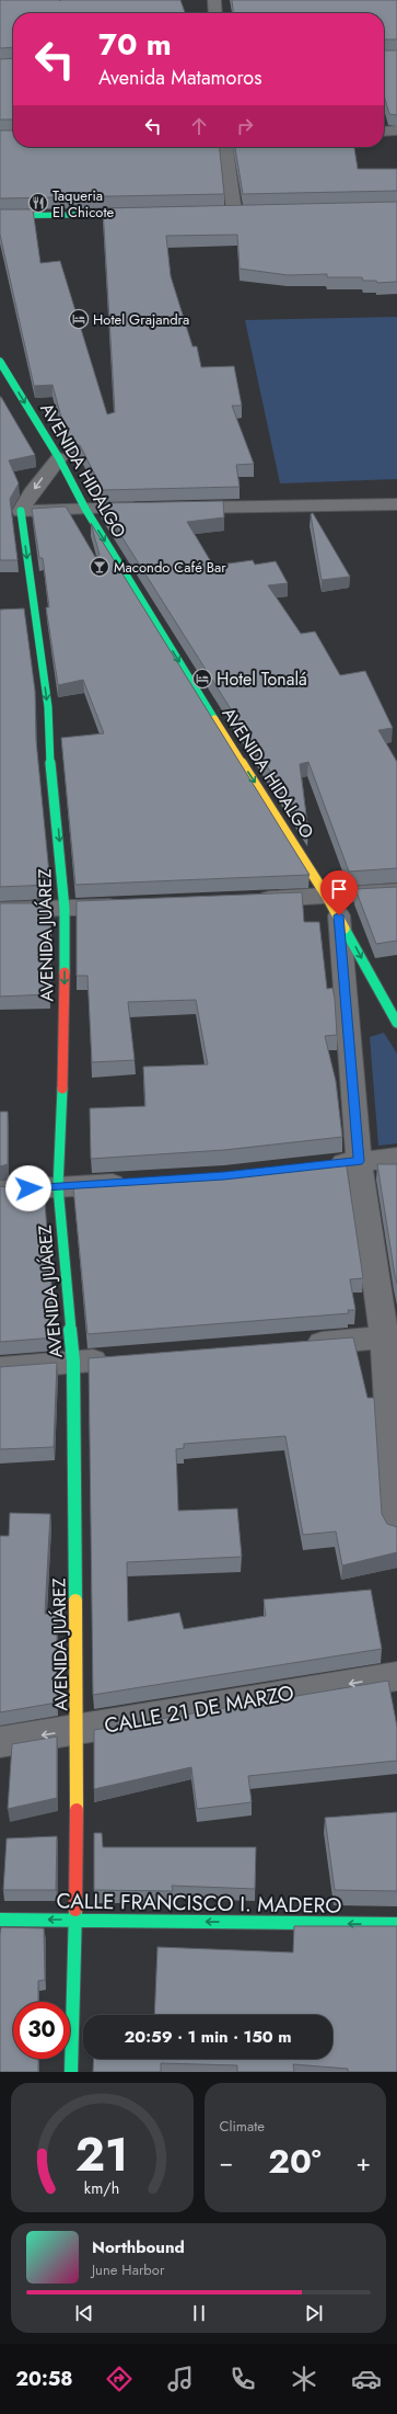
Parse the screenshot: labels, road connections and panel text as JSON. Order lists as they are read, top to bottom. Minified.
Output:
{"streets":{"street":["AVENIDA HIDALGO","AVENIDA JUÁREZ","CALLE 21 DE MARZO","CALLE FRANCISCO I. MADERO"]},"crossings":[["AVENIDA JUÁREZ","CALLE 21 DE MARZO"],["AVENIDA JUÁREZ","CALLE FRANCISCO I. MADERO"]],"one_way":["AVENIDA HIDALGO","AVENIDA JUÁREZ","CALLE 21 DE MARZO","CALLE FRANCISCO I. MADERO"],"places":{"restaurant":["Taqueria El Chicote"],"hotel":["Hotel Grajandra","Hotel Tonalá"],"bar":["Macondo Café Bar"]},"page":{"turn":["70 m","Avenida Matamoros"],"limit":"30","trip":"20:59 · 1 min · 150 m","tile":"Climate","heat":["−","20°","+"],"song":["Northbound","June Harbor"],"tabs":"20:58","gauge":["21","km/h"]}}
